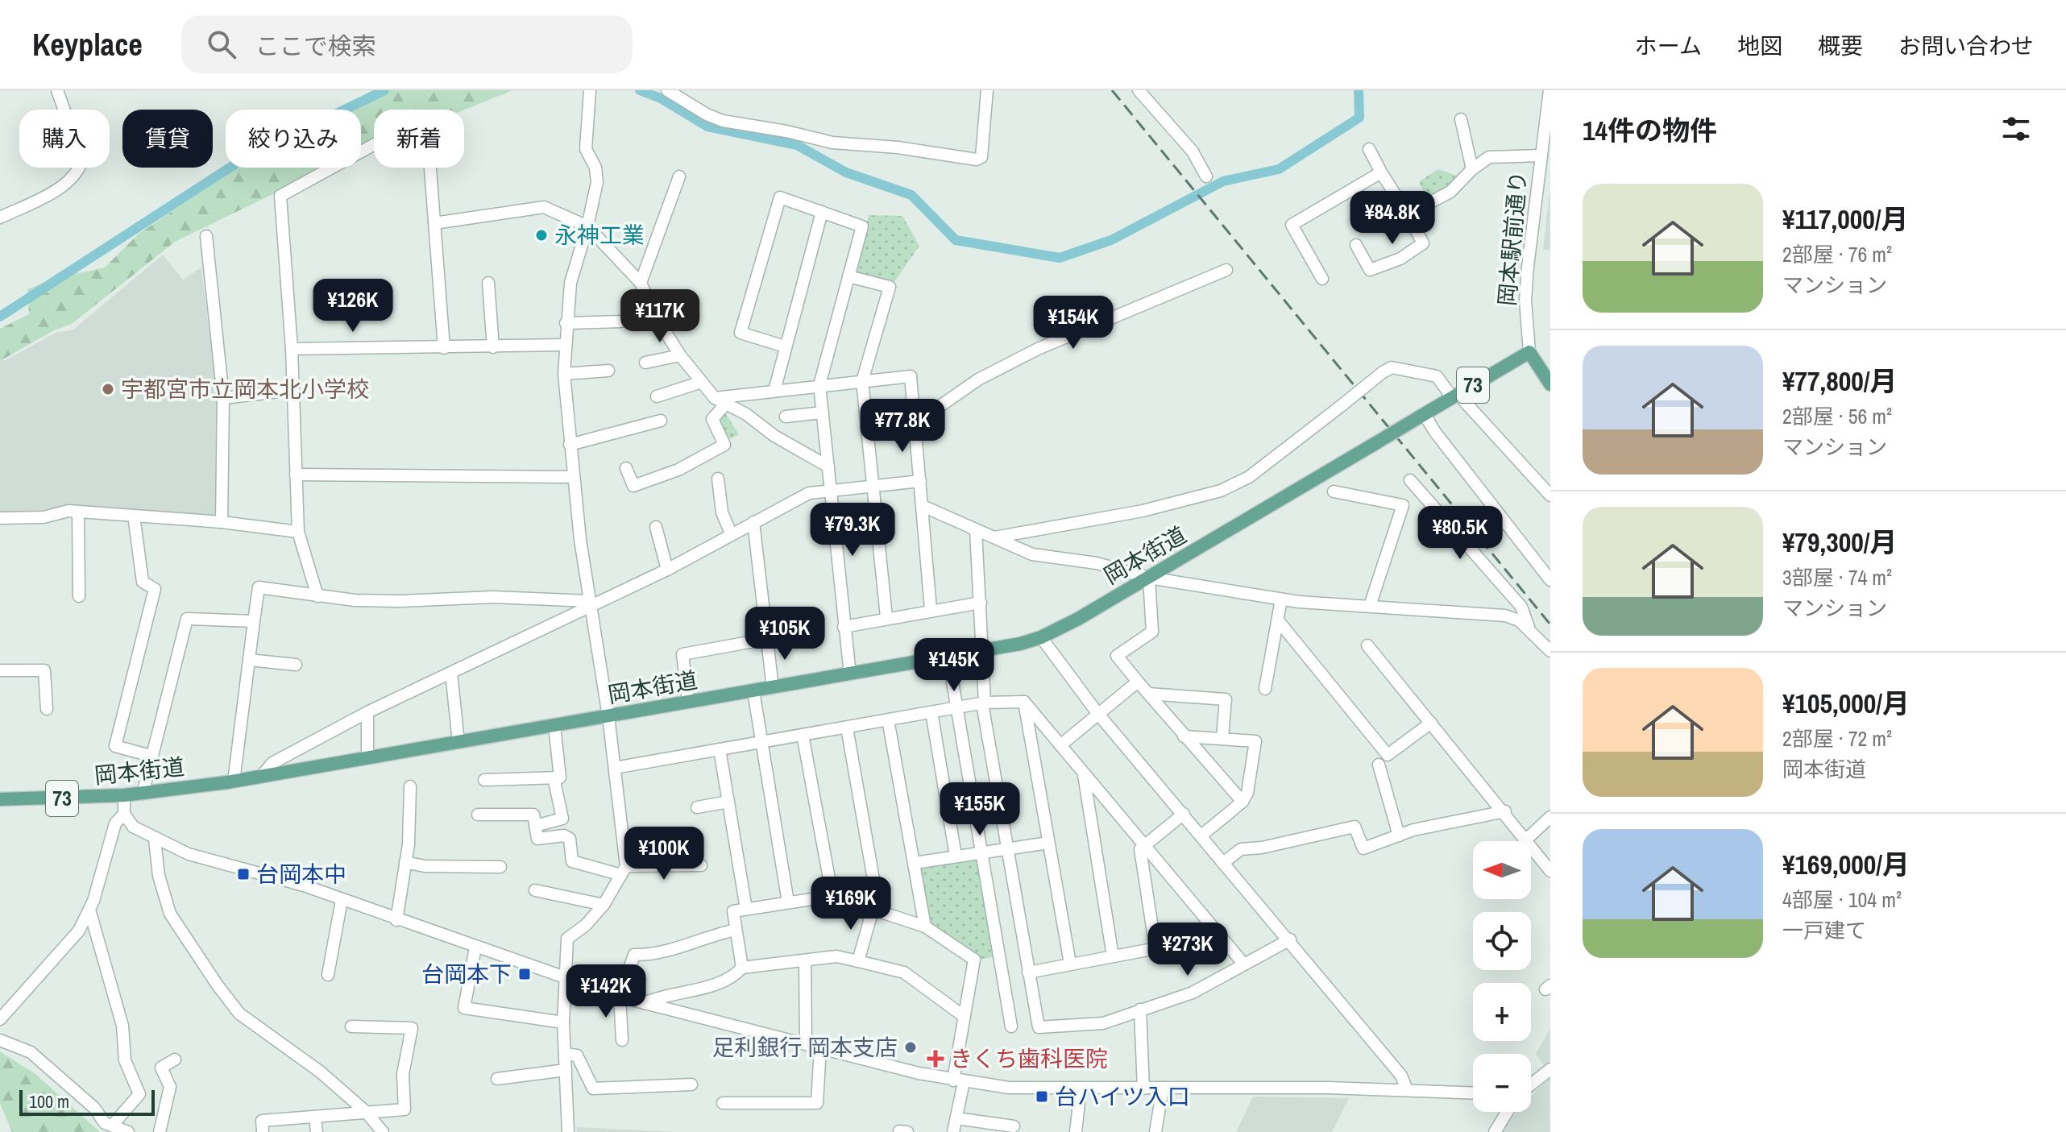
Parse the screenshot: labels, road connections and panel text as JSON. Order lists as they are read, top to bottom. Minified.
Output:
{"streets":{"main road":["岡本駅前通り","73","岡本街道"]},"crossings":[["岡本駅前通り","73"],["73","岡本街道"]],"places":{"other":["永神工業","宇都宮市立岡本北小学校","足利銀行 岡本支店"],"transit":["台岡本中","台岡本下","台ハイツ入口"],"health":["きくち歯科医院"]},"scale_bar":"100 m","north":"left","page":{"header":"Keyplace","search":"ここで検索","nav":["ホーム","地図","概要","お問い合わせ"],"heading":"14件の物件","chip":["購入","賃貸","絞り込み","新着"],"list":[{"name":"¥117,000/月","note":"2部屋 · 76 m² · マンション"},{"name":"¥77,800/月","note":"2部屋 · 56 m² · マンション"},{"name":"¥79,300/月","note":"3部屋 · 74 m² · マンション"},{"name":"¥105,000/月","note":"2部屋 · 72 m² · 岡本街道"},{"name":"¥169,000/月","note":"4部屋 · 104 m² · 一戸建て"}],"price":["¥84.8K","¥126K","¥117K","¥154K","¥77.8K","¥79.3K","¥80.5K","¥105K","¥145K","¥155K","¥100K","¥169K","¥273K","¥142K"],"map_buttons":["+","−"],"scale":"100 m"}}
